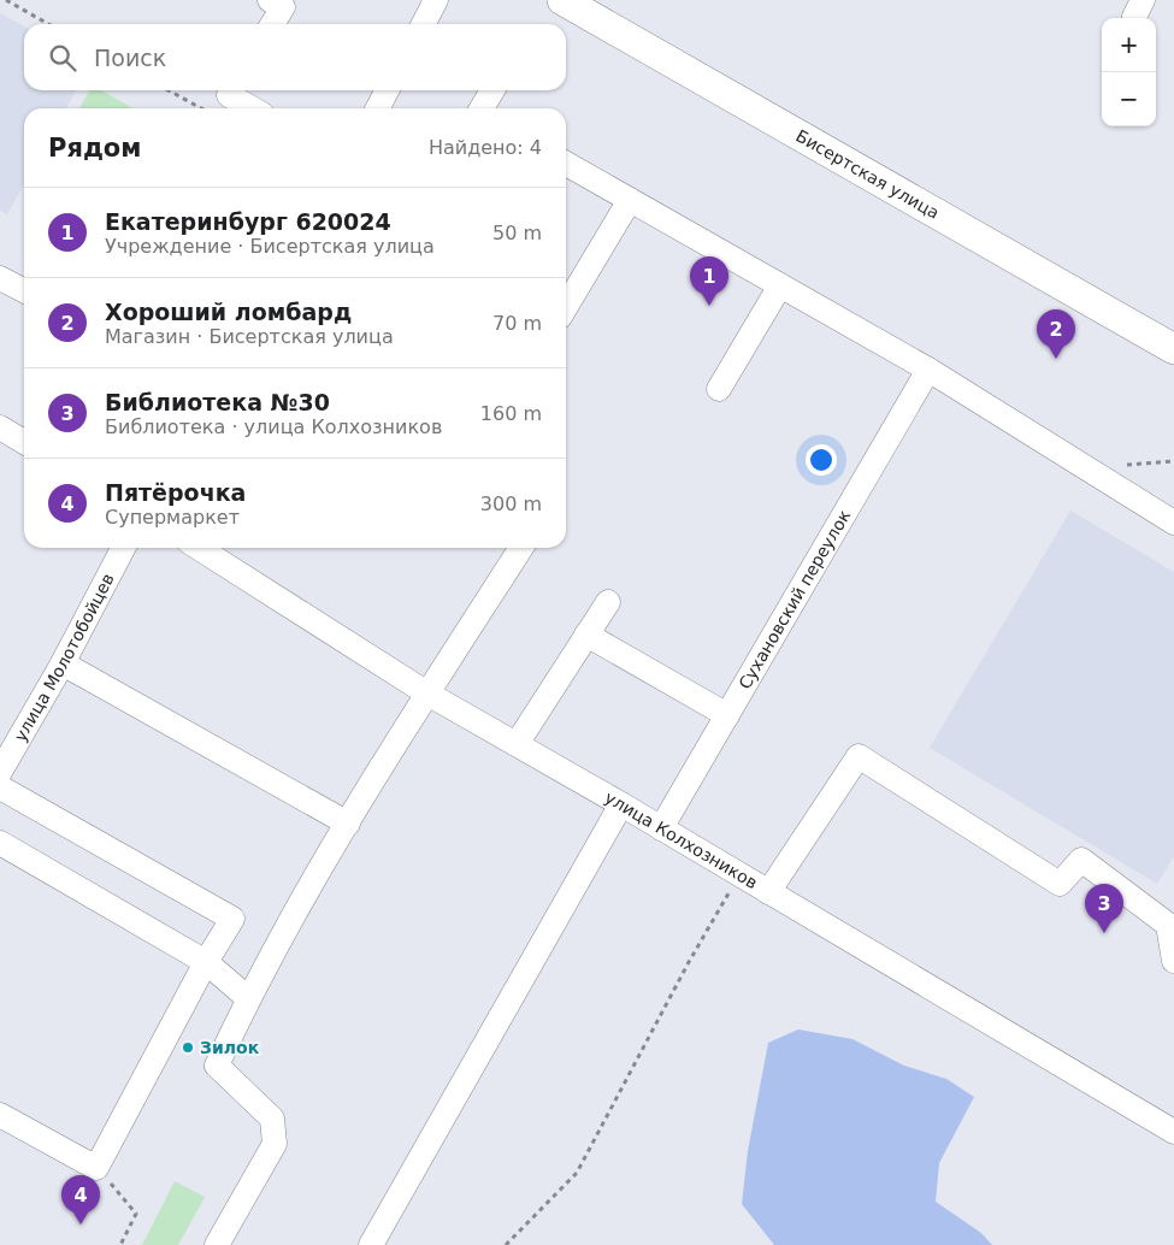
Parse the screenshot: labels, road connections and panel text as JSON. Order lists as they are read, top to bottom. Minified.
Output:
{"streets":{"main road":["Бисертская улица"],"street":["Сухановский переулок","улица Молотобойцев","улица Колхозников"]},"crossings":[["Сухановский переулок","улица Колхозников"]],"places":["Зилок"],"page":{"map_buttons":["+","−"],"search":"Поиск","heading":["Рядом","Найдено: 4"],"list":[{"mark":"1","name":"Екатеринбург 620024","note":"Учреждение · Бисертская улица","value":"50 m"},{"mark":"2","name":"Хороший ломбард","note":"Магазин · Бисертская улица","value":"70 m"},{"mark":"3","name":"Библиотека №30","note":"Библиотека · улица Колхозников","value":"160 m"},{"mark":"4","name":"Пятёрочка","note":"Супермаркет","value":"300 m"}],"pins":["1","2","3","4"]}}
